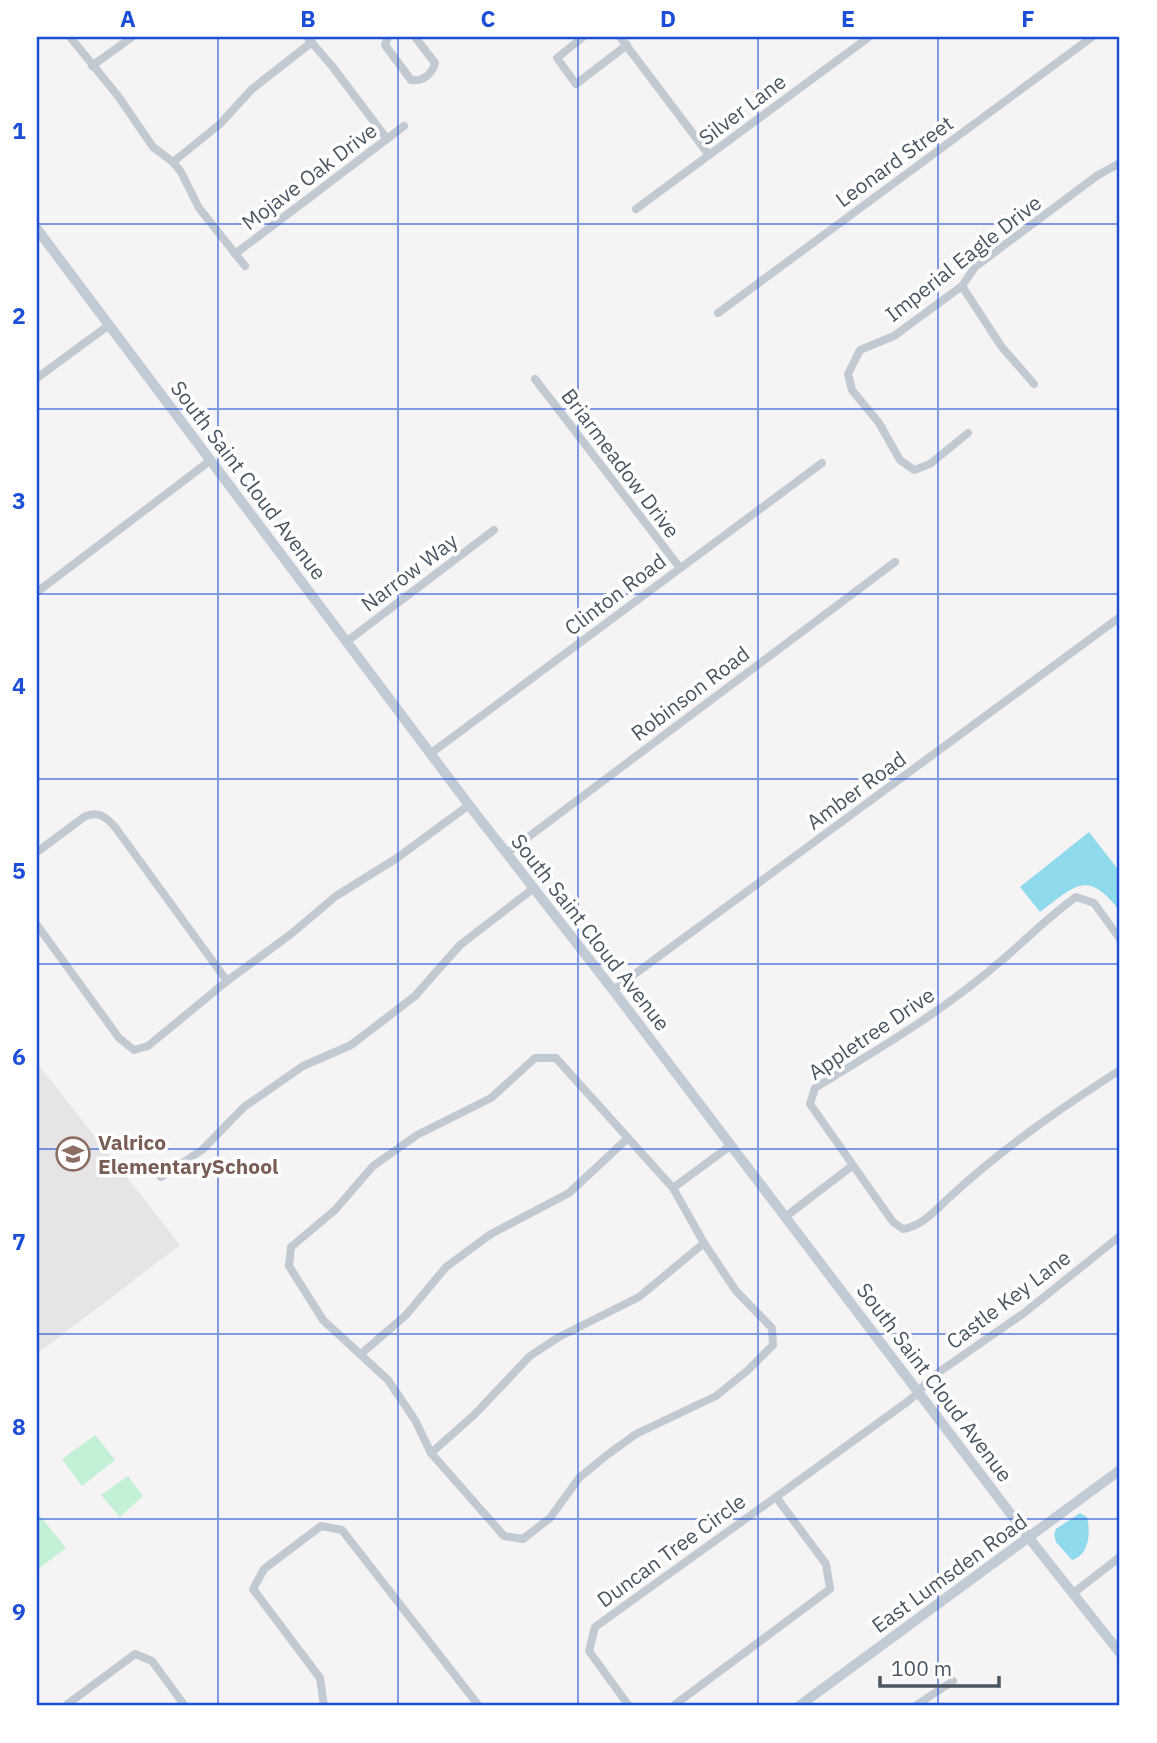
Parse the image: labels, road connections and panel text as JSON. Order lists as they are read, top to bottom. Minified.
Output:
{"streets":{"street":["Silver Lane","Leonard Street","Mojave Oak Drive","Imperial Eagle Drive","Briarmeadow Drive","South Saint Cloud Avenue","Narrow Way","Clinton Road","Robinson Road","Amber Road","Appletree Drive","Castle Key Lane","Duncan Tree Circle","East Lumsden Road"]},"crossings":[["Briarmeadow Drive","Clinton Road"],["South Saint Cloud Avenue","Narrow Way"],["South Saint Cloud Avenue","Clinton Road"],["South Saint Cloud Avenue","Robinson Road"],["South Saint Cloud Avenue","Amber Road"],["South Saint Cloud Avenue","Castle Key Lane"],["South Saint Cloud Avenue","Duncan Tree Circle"],["South Saint Cloud Avenue","East Lumsden Road"],["Castle Key Lane","Duncan Tree Circle"]],"places":{"school or university":["Valrico ElementarySchool"]},"scale_bar":"100 m","grid":{"columns":["A","B","C","D","E","F"],"rows":["1","2","3","4","5","6","7","8","9"]}}
